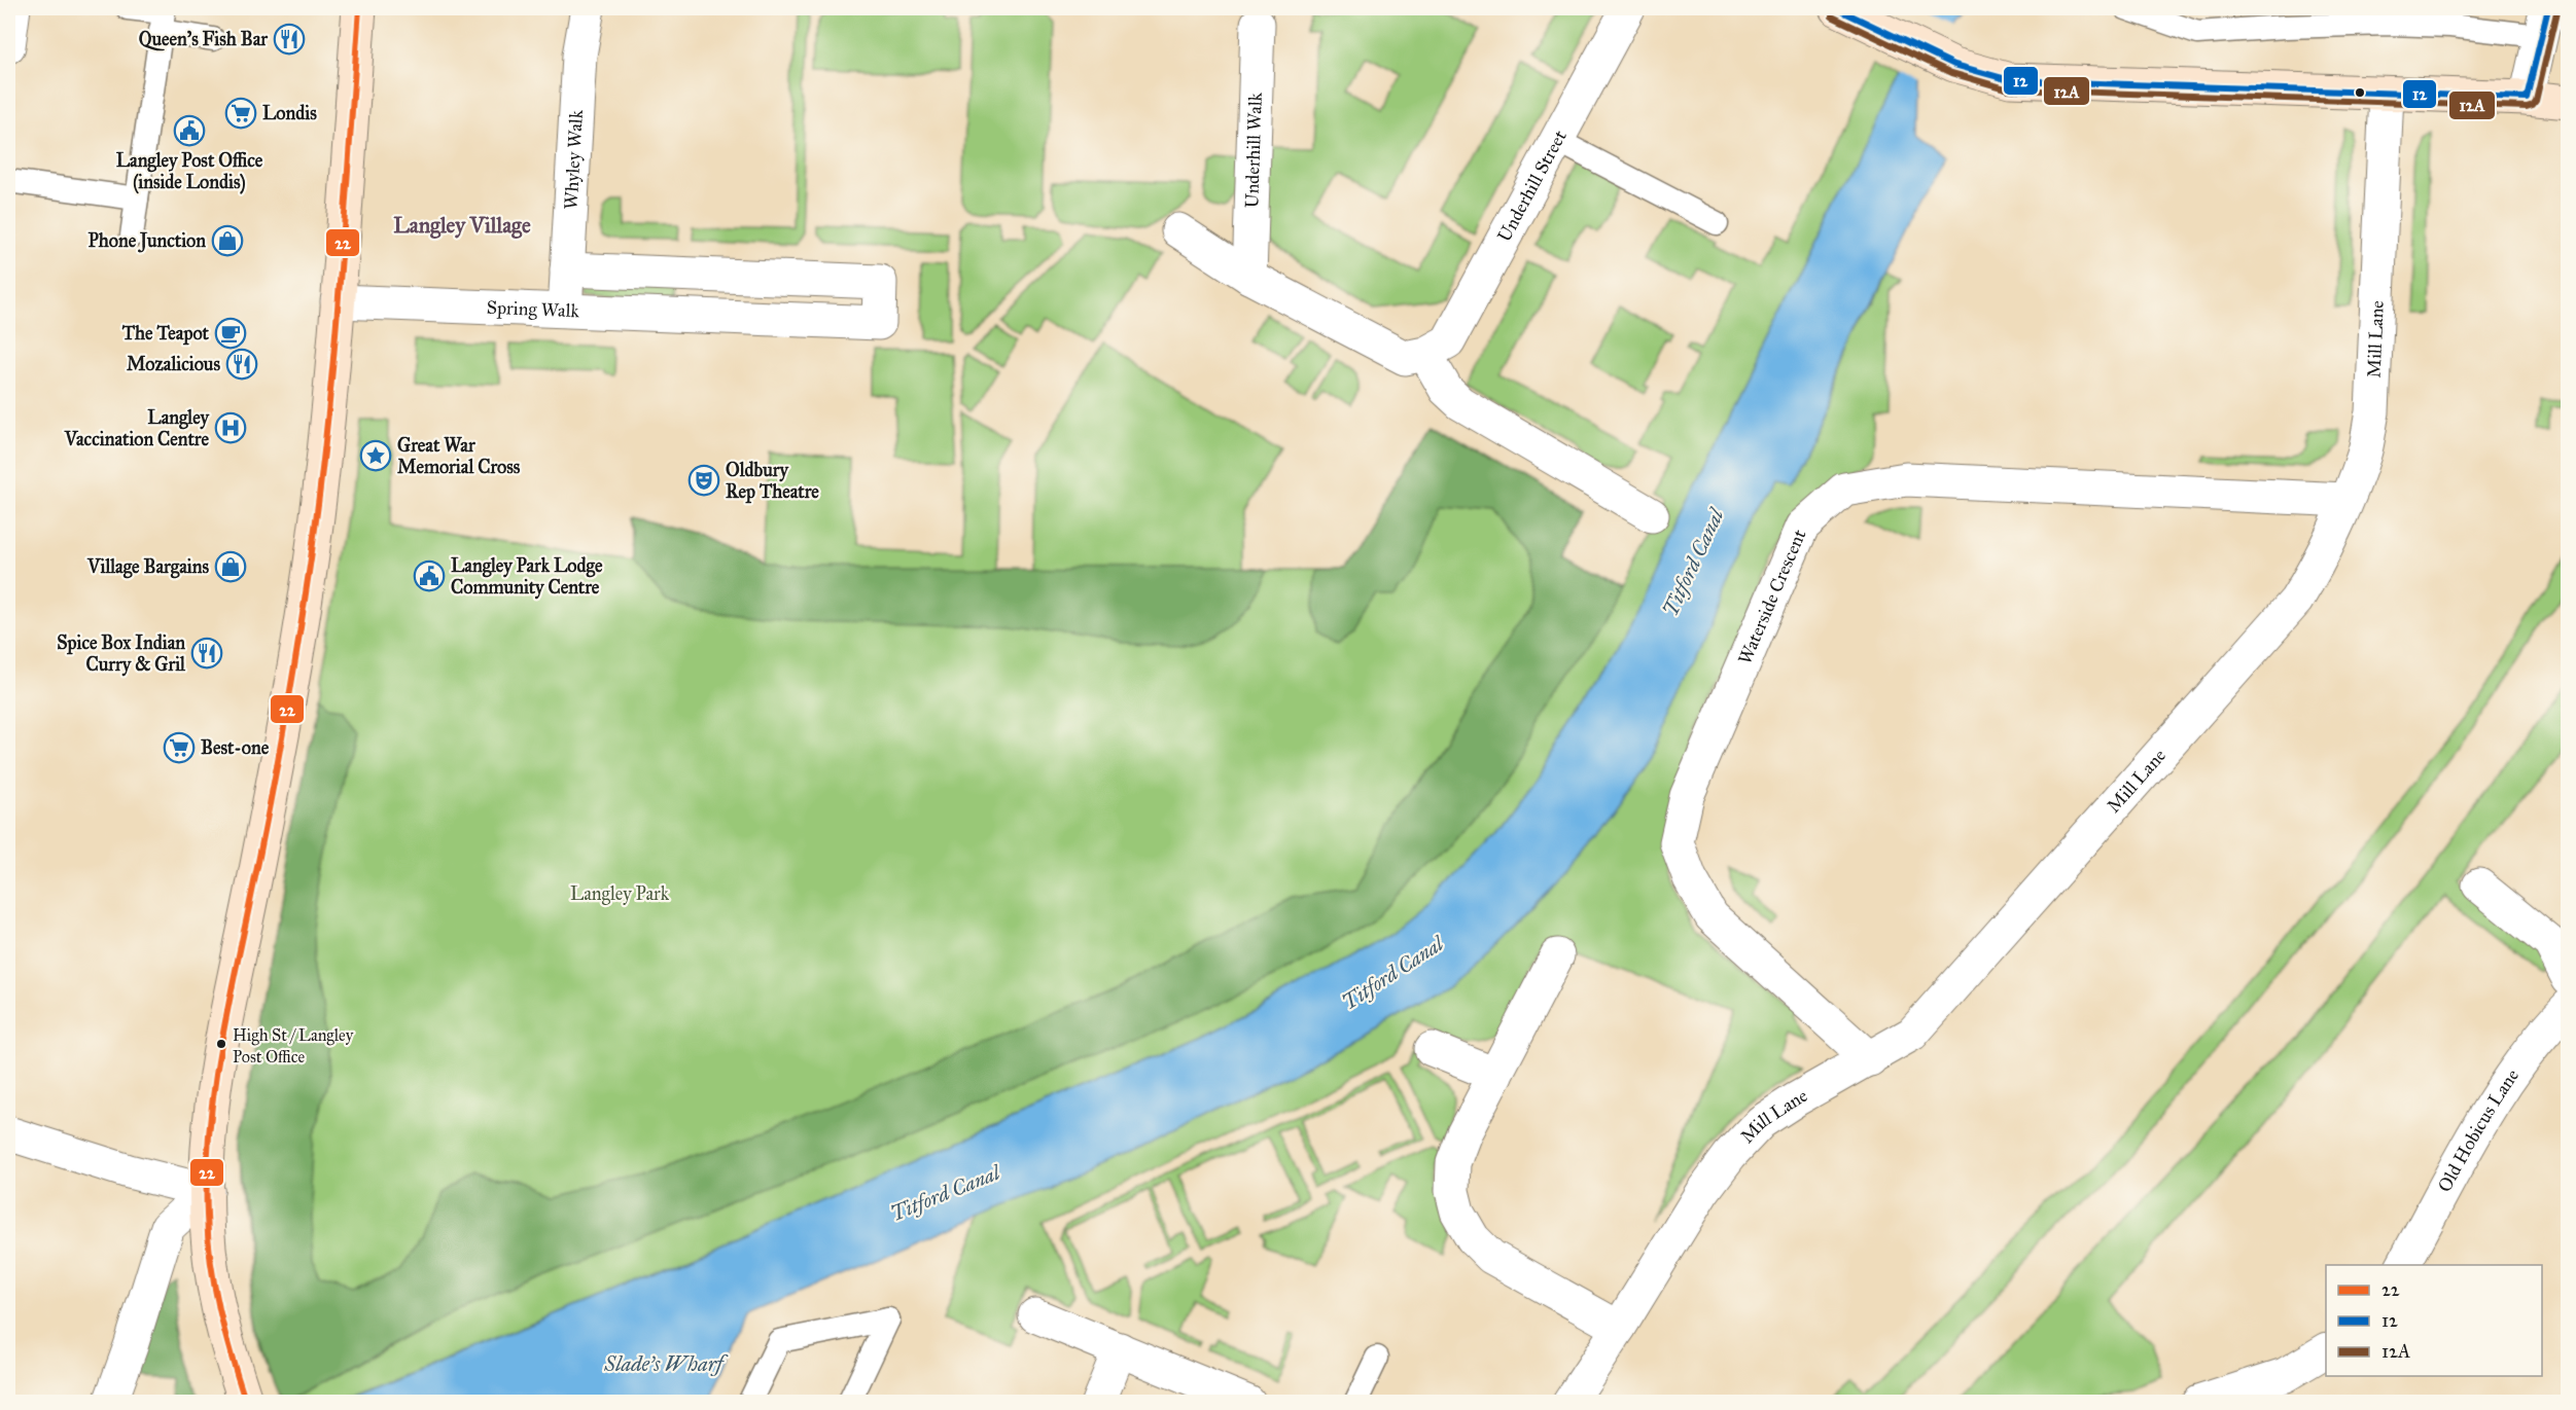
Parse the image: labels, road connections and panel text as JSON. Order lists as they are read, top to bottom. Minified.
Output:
{"streets":{"street":["Underhill Walk","Whyley Walk","Underhill Street","Spring Walk","Mill Lane","Waterside Crescent","Old Hobicus Lane"]},"crossings":[["Whyley Walk","Spring Walk"],["Mill Lane","Waterside Crescent"]],"districts":["Langley Village"],"water":["Titford Canal","Slade's Wharf"],"parks":["Langley Park"],"places":{"restaurant":["Queen's Fish Bar","Mozalicious","Spice Box Indian Curry & Gril"],"supermarket":["Londis","Best-one"],"public building":["Langley Post Office (inside Londis)","Langley Park Lodge Community Centre"],"shop":["Phone Junction","Village Bargains"],"cafe":["The Teapot"],"hospital":["Langley Vaccination Centre"],"place":["Great War Memorial Cross"],"theatre":["Oldbury Rep Theatre"],"other":["High St / Langley Post Office"]},"lines":["transit line 22","transit line 12","transit line 12A"],"legend":["22","12","12A"]}
